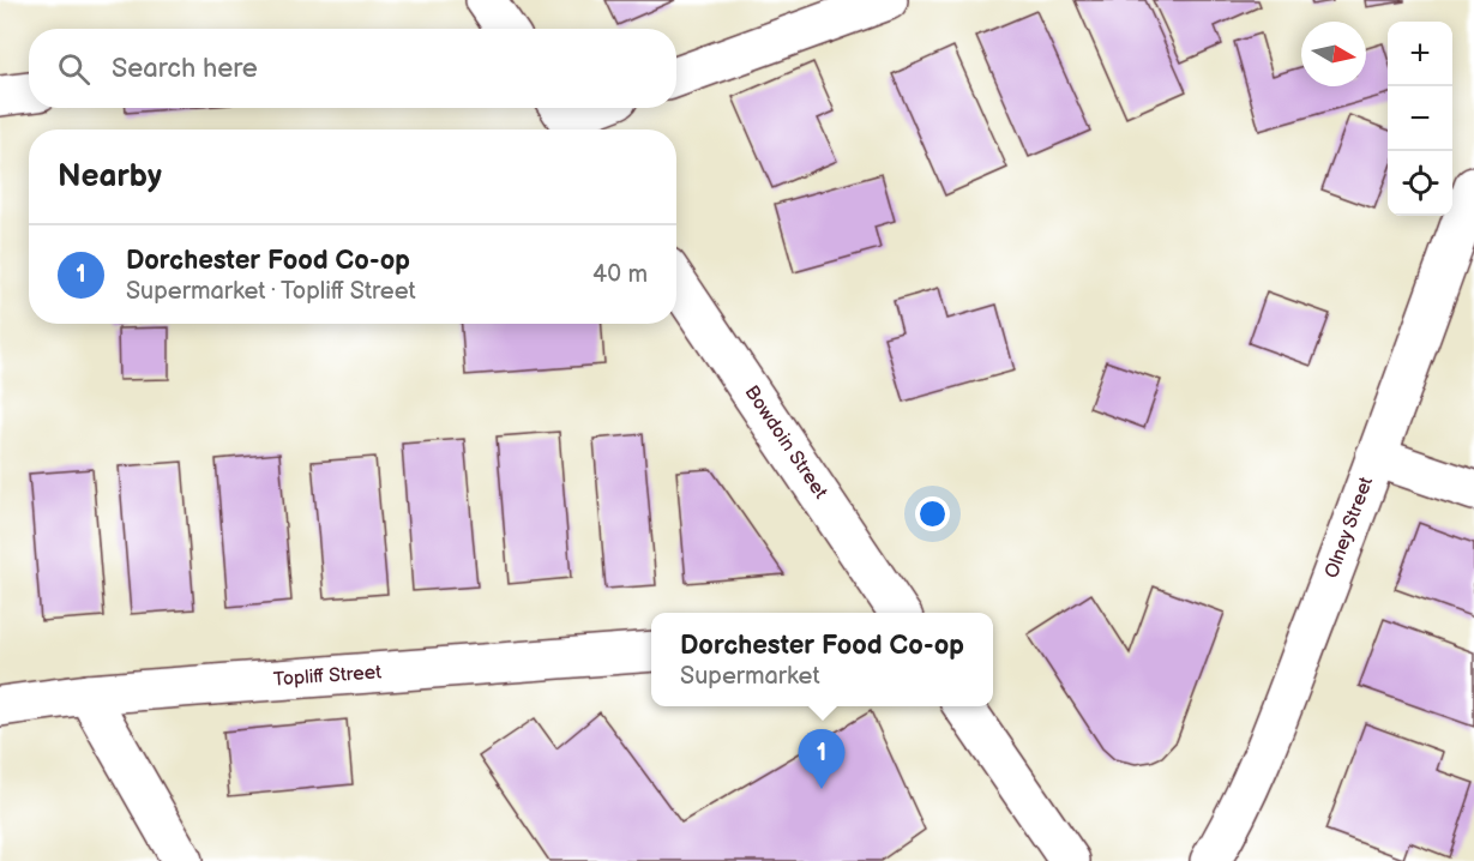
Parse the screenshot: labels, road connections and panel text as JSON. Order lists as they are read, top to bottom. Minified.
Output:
{"streets":{"street":["Bowdoin Street","Olney Street","Topliff Street"]},"north":"right","page":{"map_buttons":["+","−"],"search":"Search here","heading":"Nearby","list":[{"mark":"1","name":"Dorchester Food Co-op","note":"Supermarket · Topliff Street","value":"40 m"}],"popup":["Dorchester Food Co-op","Supermarket"],"pins":"1"}}
